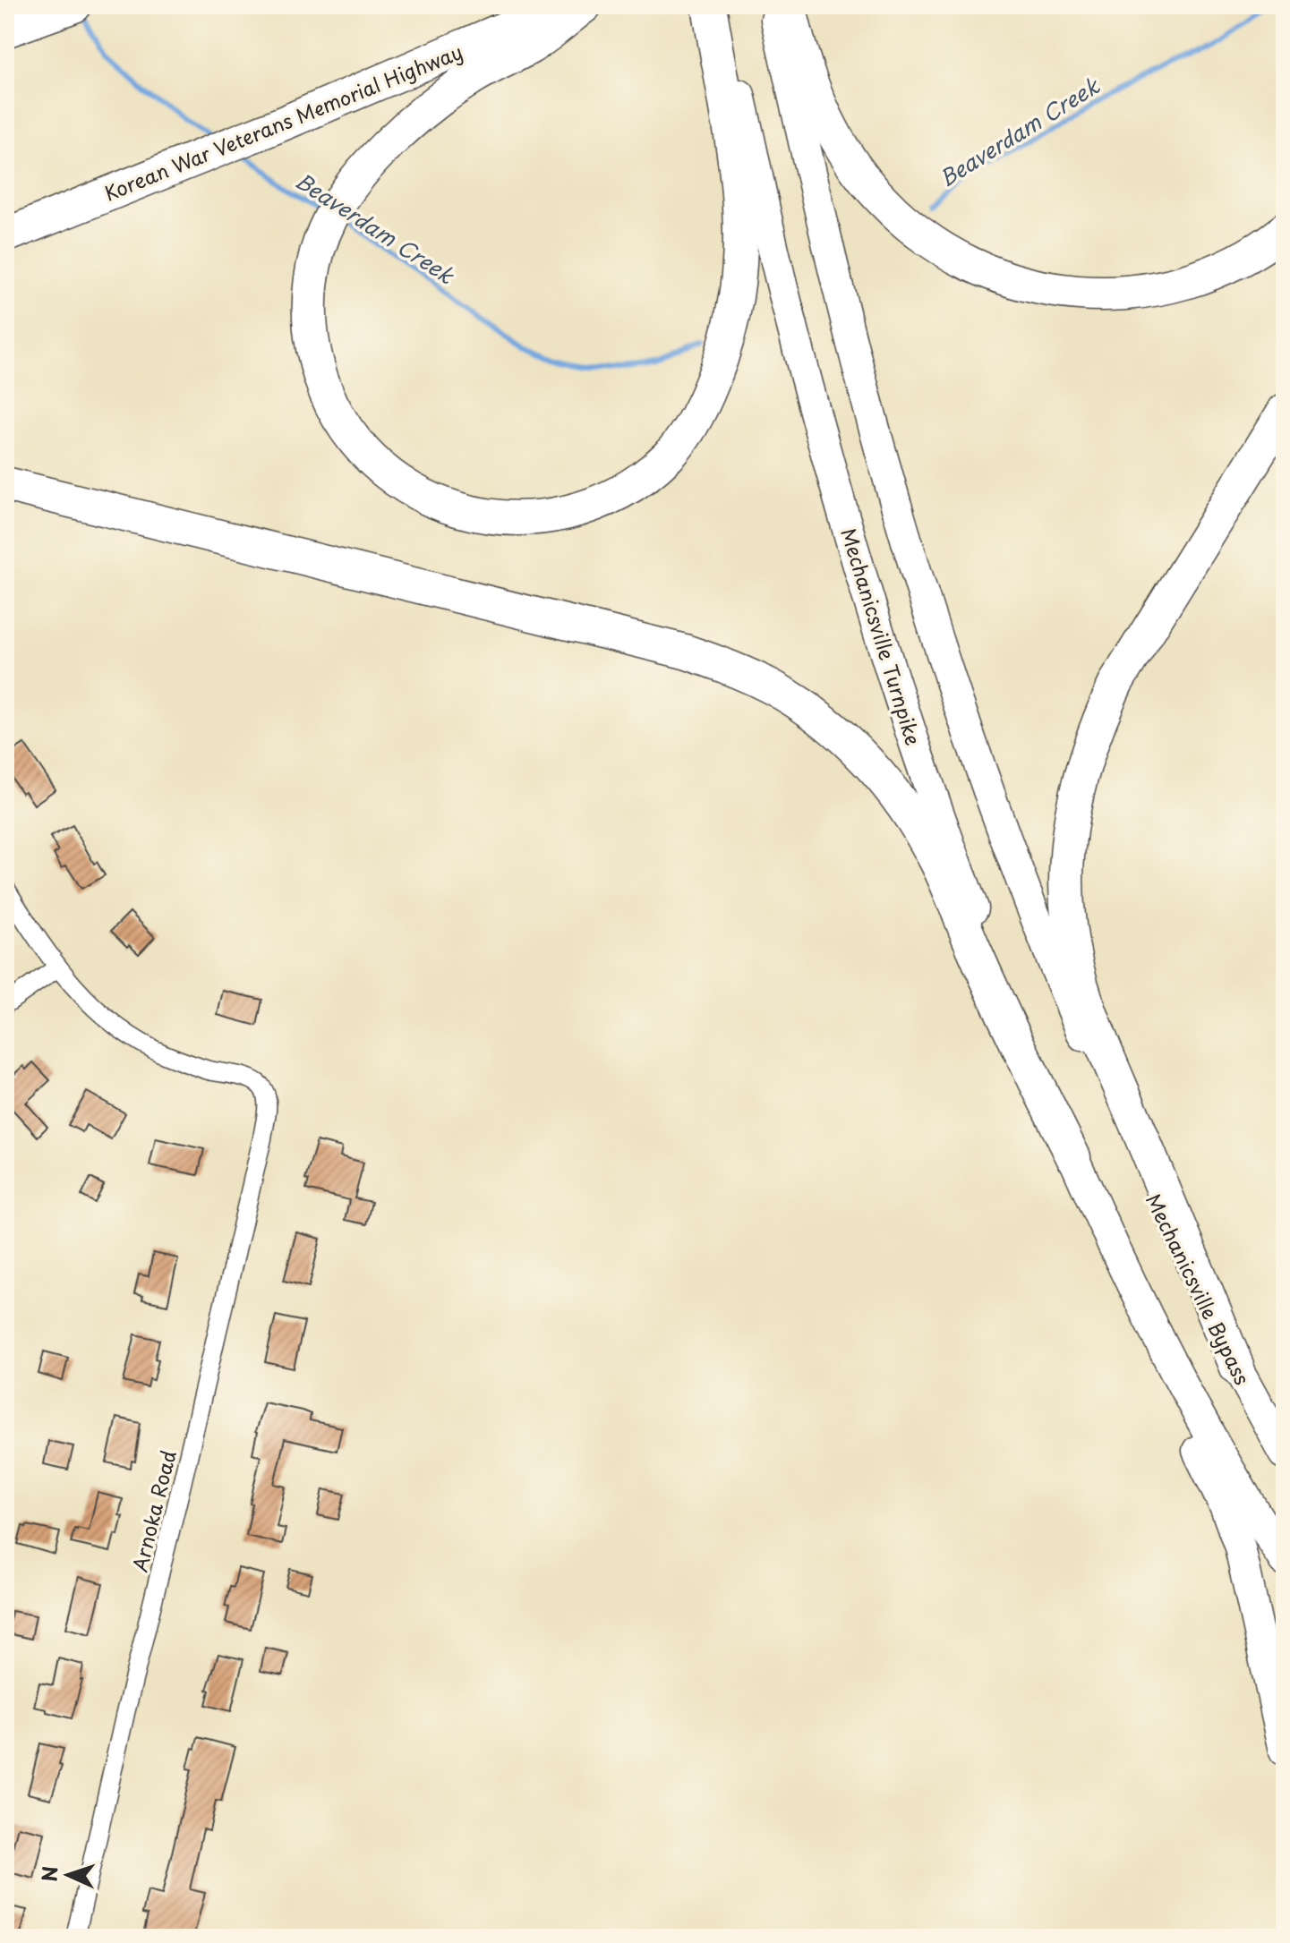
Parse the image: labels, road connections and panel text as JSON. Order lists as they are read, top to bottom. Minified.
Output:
{"streets":{"highway":["Korean War Veterans Memorial Highway","Mechanicsville Turnpike","Mechanicsville Bypass"],"street":["Arnoka Road"]},"water":["Beaverdam Creek"],"north":"left"}
